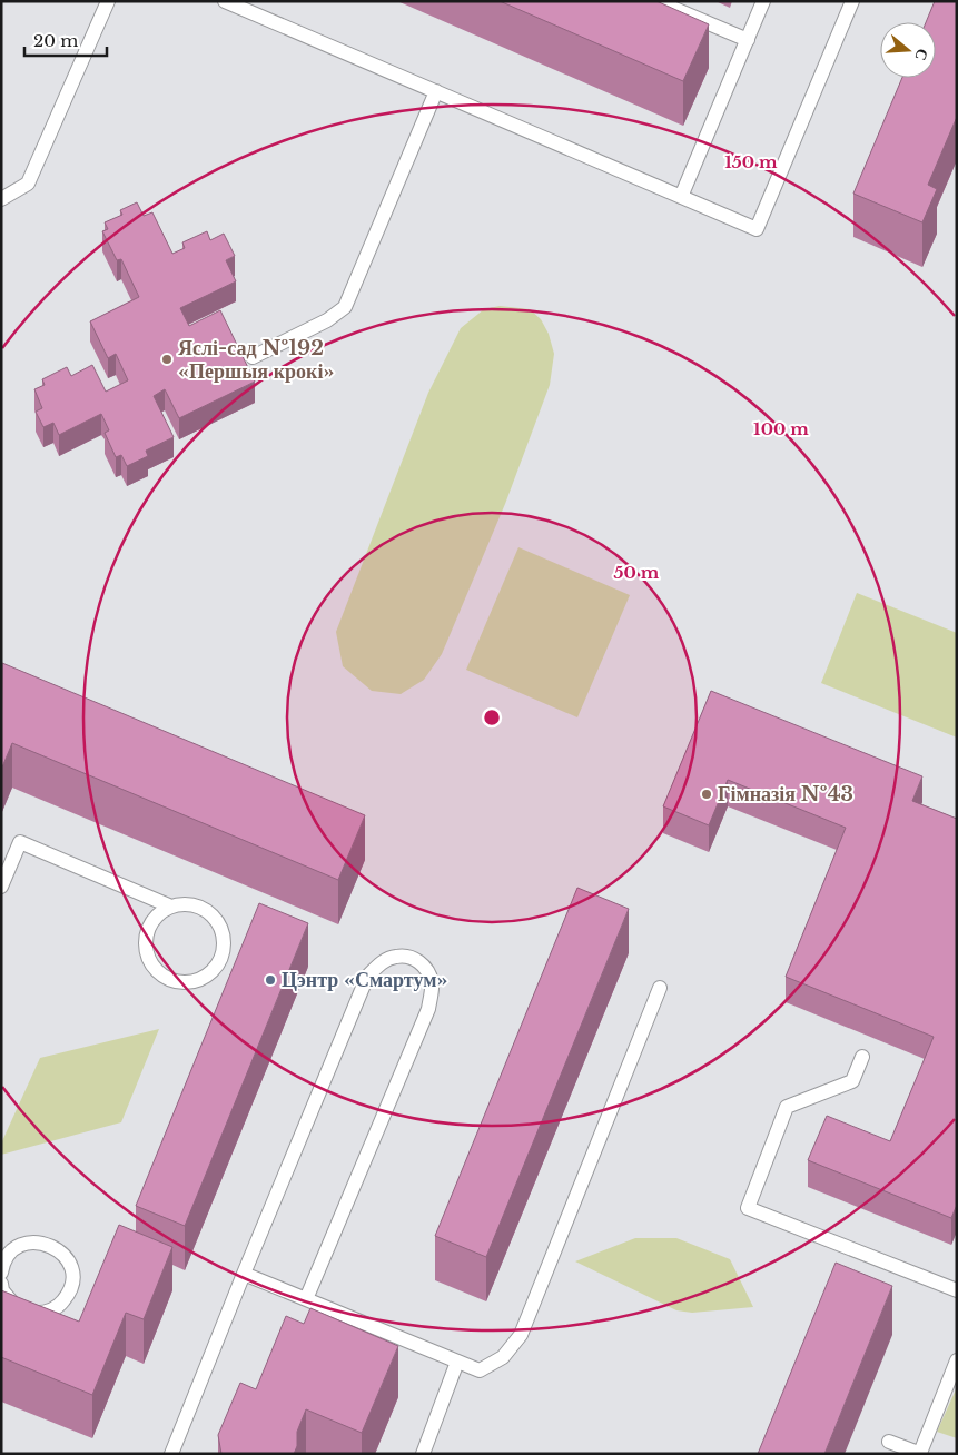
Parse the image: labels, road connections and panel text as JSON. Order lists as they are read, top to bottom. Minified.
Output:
{"places":["Яслі-сад №192 «Першыя крокі»","Гімназія №43","Цэнтр «Смартум»"],"scale_bar":"20 m","north":"right","rings":["150 m","100 m","50 m"]}
